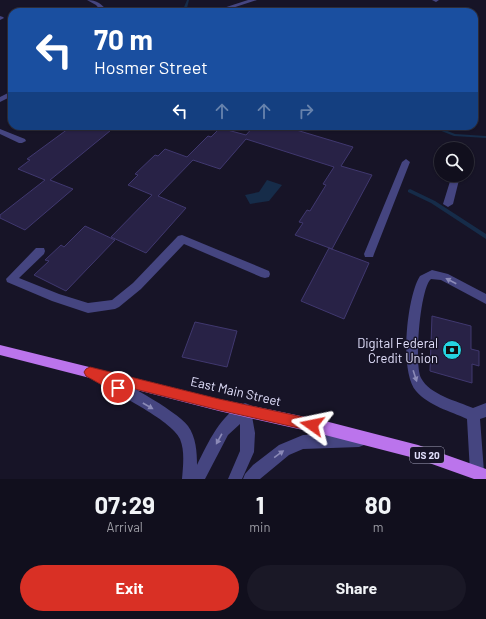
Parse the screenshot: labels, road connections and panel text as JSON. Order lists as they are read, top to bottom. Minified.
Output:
{"streets":{"main road":["East Main Street","US 20"]},"places":{"bank":["Digital Federal Credit Union"]},"page":{"turn":["70 m","Hosmer Street"],"eta":["07:29","Arrival","1","min","80","m"],"buttons":["Exit","Share"]}}
